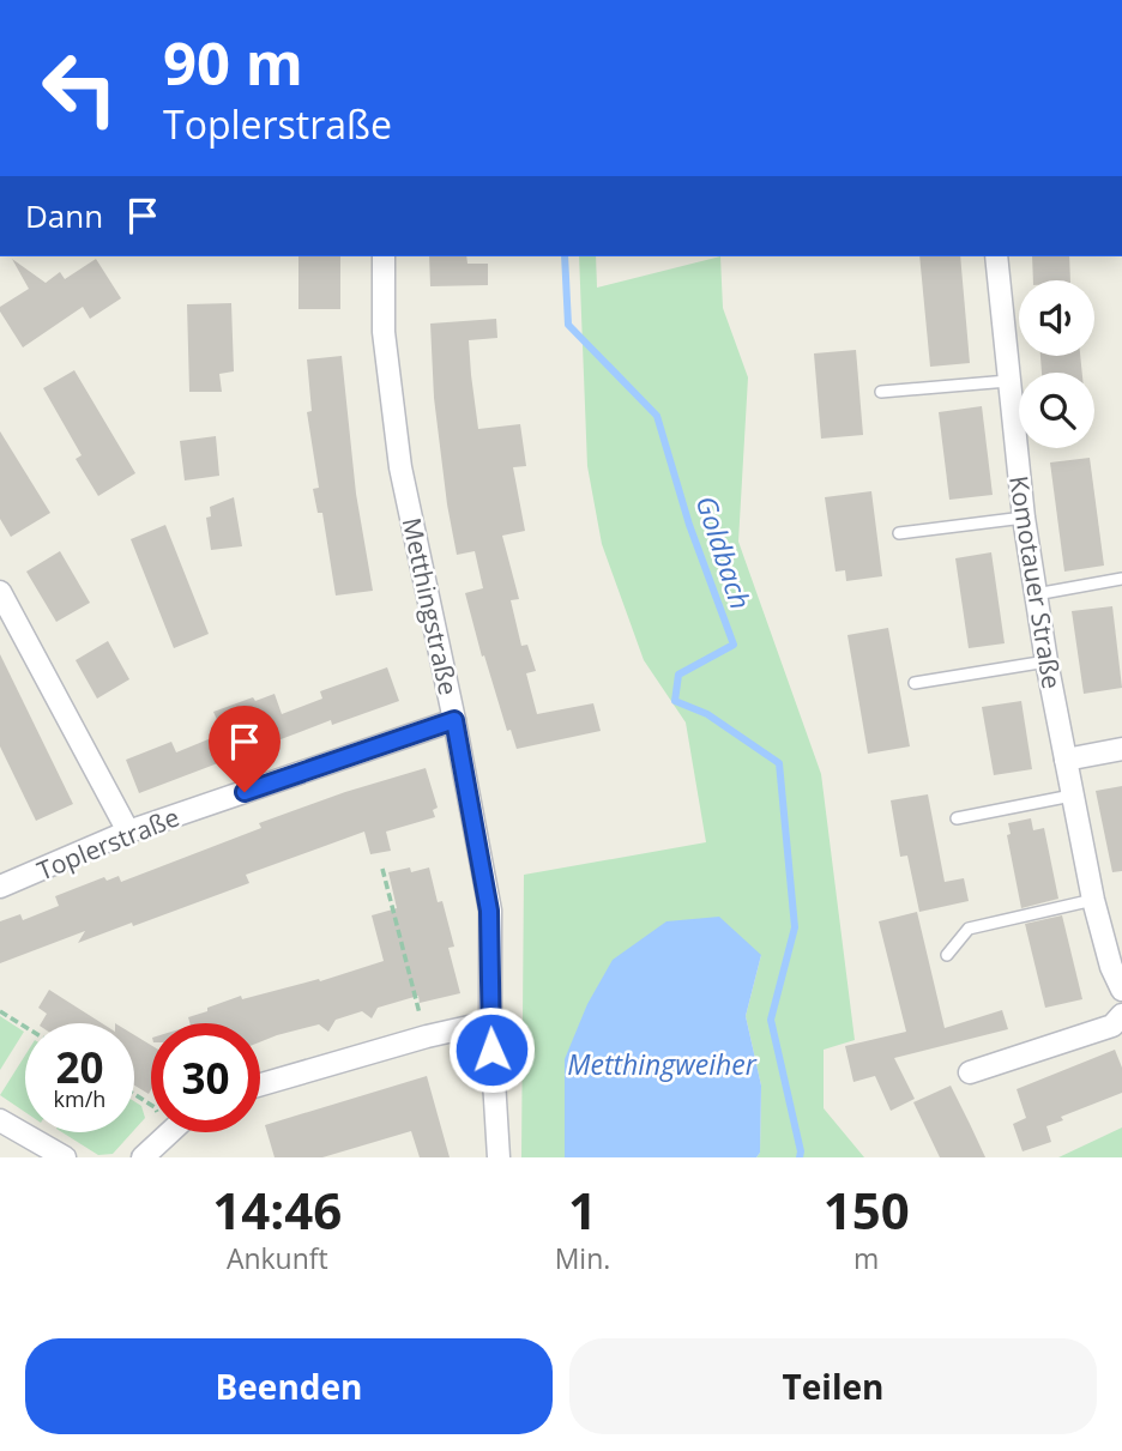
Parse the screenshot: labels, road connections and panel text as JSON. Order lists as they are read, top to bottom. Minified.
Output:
{"streets":{"street":["Komotauer Straße","Metthingstraße","Toplerstraße"]},"crossings":[["Metthingstraße","Toplerstraße"]],"water":["Goldbach","Metthingweiher"],"page":{"turn":["90 m","Toplerstraße"],"then":"Dann","speed":"20 km/h","limit":"30","eta":["14:46","Ankunft","1","Min.","150","m"],"buttons":["Beenden","Teilen"]}}
